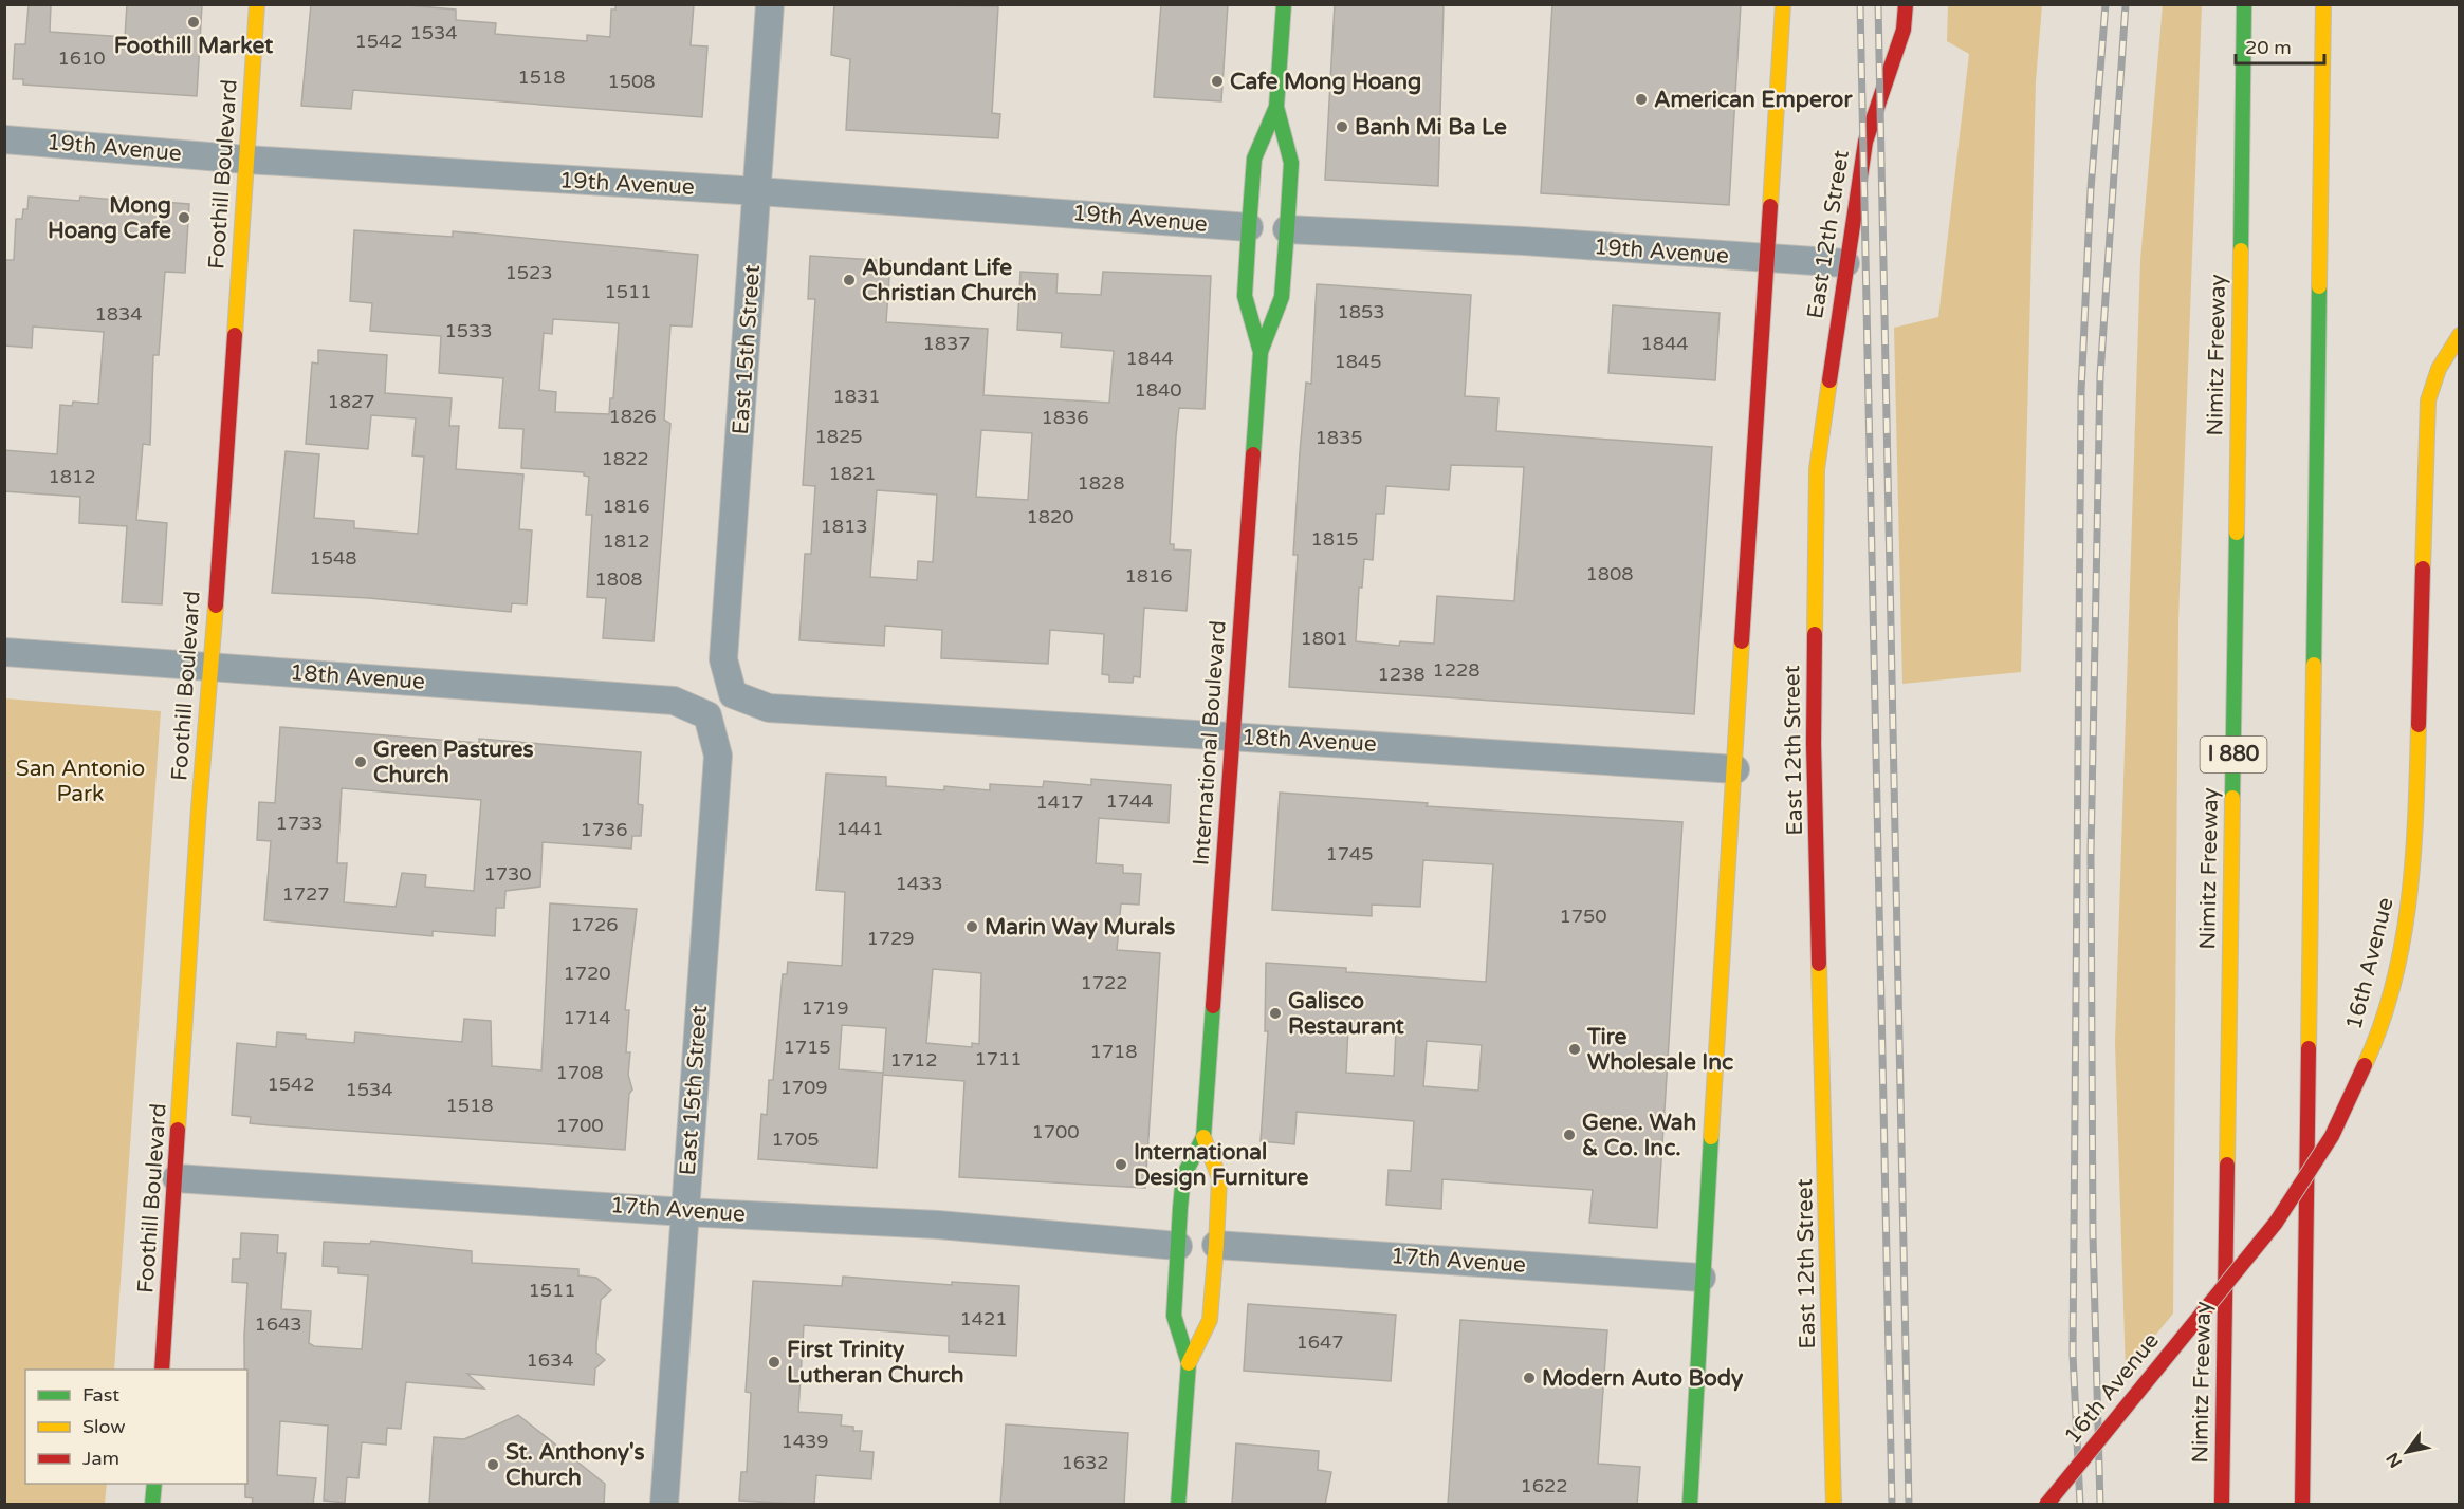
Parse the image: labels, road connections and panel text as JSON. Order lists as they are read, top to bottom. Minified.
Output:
{"streets":{"main road":["Foothill Boulevard","East 12th Street","Nimitz Freeway","International Boulevard","I 880","16th Avenue"],"street":["19th Avenue","East 15th Street","18th Avenue","17th Avenue"]},"crossings":[["19th Avenue","Foothill Boulevard"],["19th Avenue","East 12th Street"],["19th Avenue","East 15th Street"],["19th Avenue","International Boulevard"],["Foothill Boulevard","18th Avenue"],["Foothill Boulevard","17th Avenue"],["East 15th Street","18th Avenue"],["East 15th Street","17th Avenue"],["18th Avenue","International Boulevard"],["International Boulevard","17th Avenue"]],"parks":["San Antonio Park"],"places":["Foothill Market","Cafe Mong Hoang","American Emperor","Banh Mi Ba Le","Mong Hoang Cafe","Abundant Life Christian Church","Green Pastures Church","Marin Way Murals","Galisco Restaurant","Tire Wholesale Inc","Gene. Wah & Co. Inc.","International Design Furniture","First Trinity Lutheran Church","Modern Auto Body","St. Anthony's Church"],"house_numbers":["1534","1542","1610","1518","1508","1523","1511","1853","1834","1533","1837","1844","1844","1845","1840","1831","1827","1826","1836","1825","1835","1822","1821","1812","1828","1816","1820","1813","1815","1812","1548","1808","1816","1808","1801","1228","1238","1744","1417","1733","1441","1736","1745","1730","1433","1727","1750","1726","1729","1720","1722","1719","1714","1715","1718","1711","1712","1708","1542","1709","1534","1518","1700","1700","1705","1511","1421","1643","1647","1634","1439","1632","1622"],"legend":["Fast","Slow","Jam"],"scale_bar":"20 m","north":"bottom left"}
